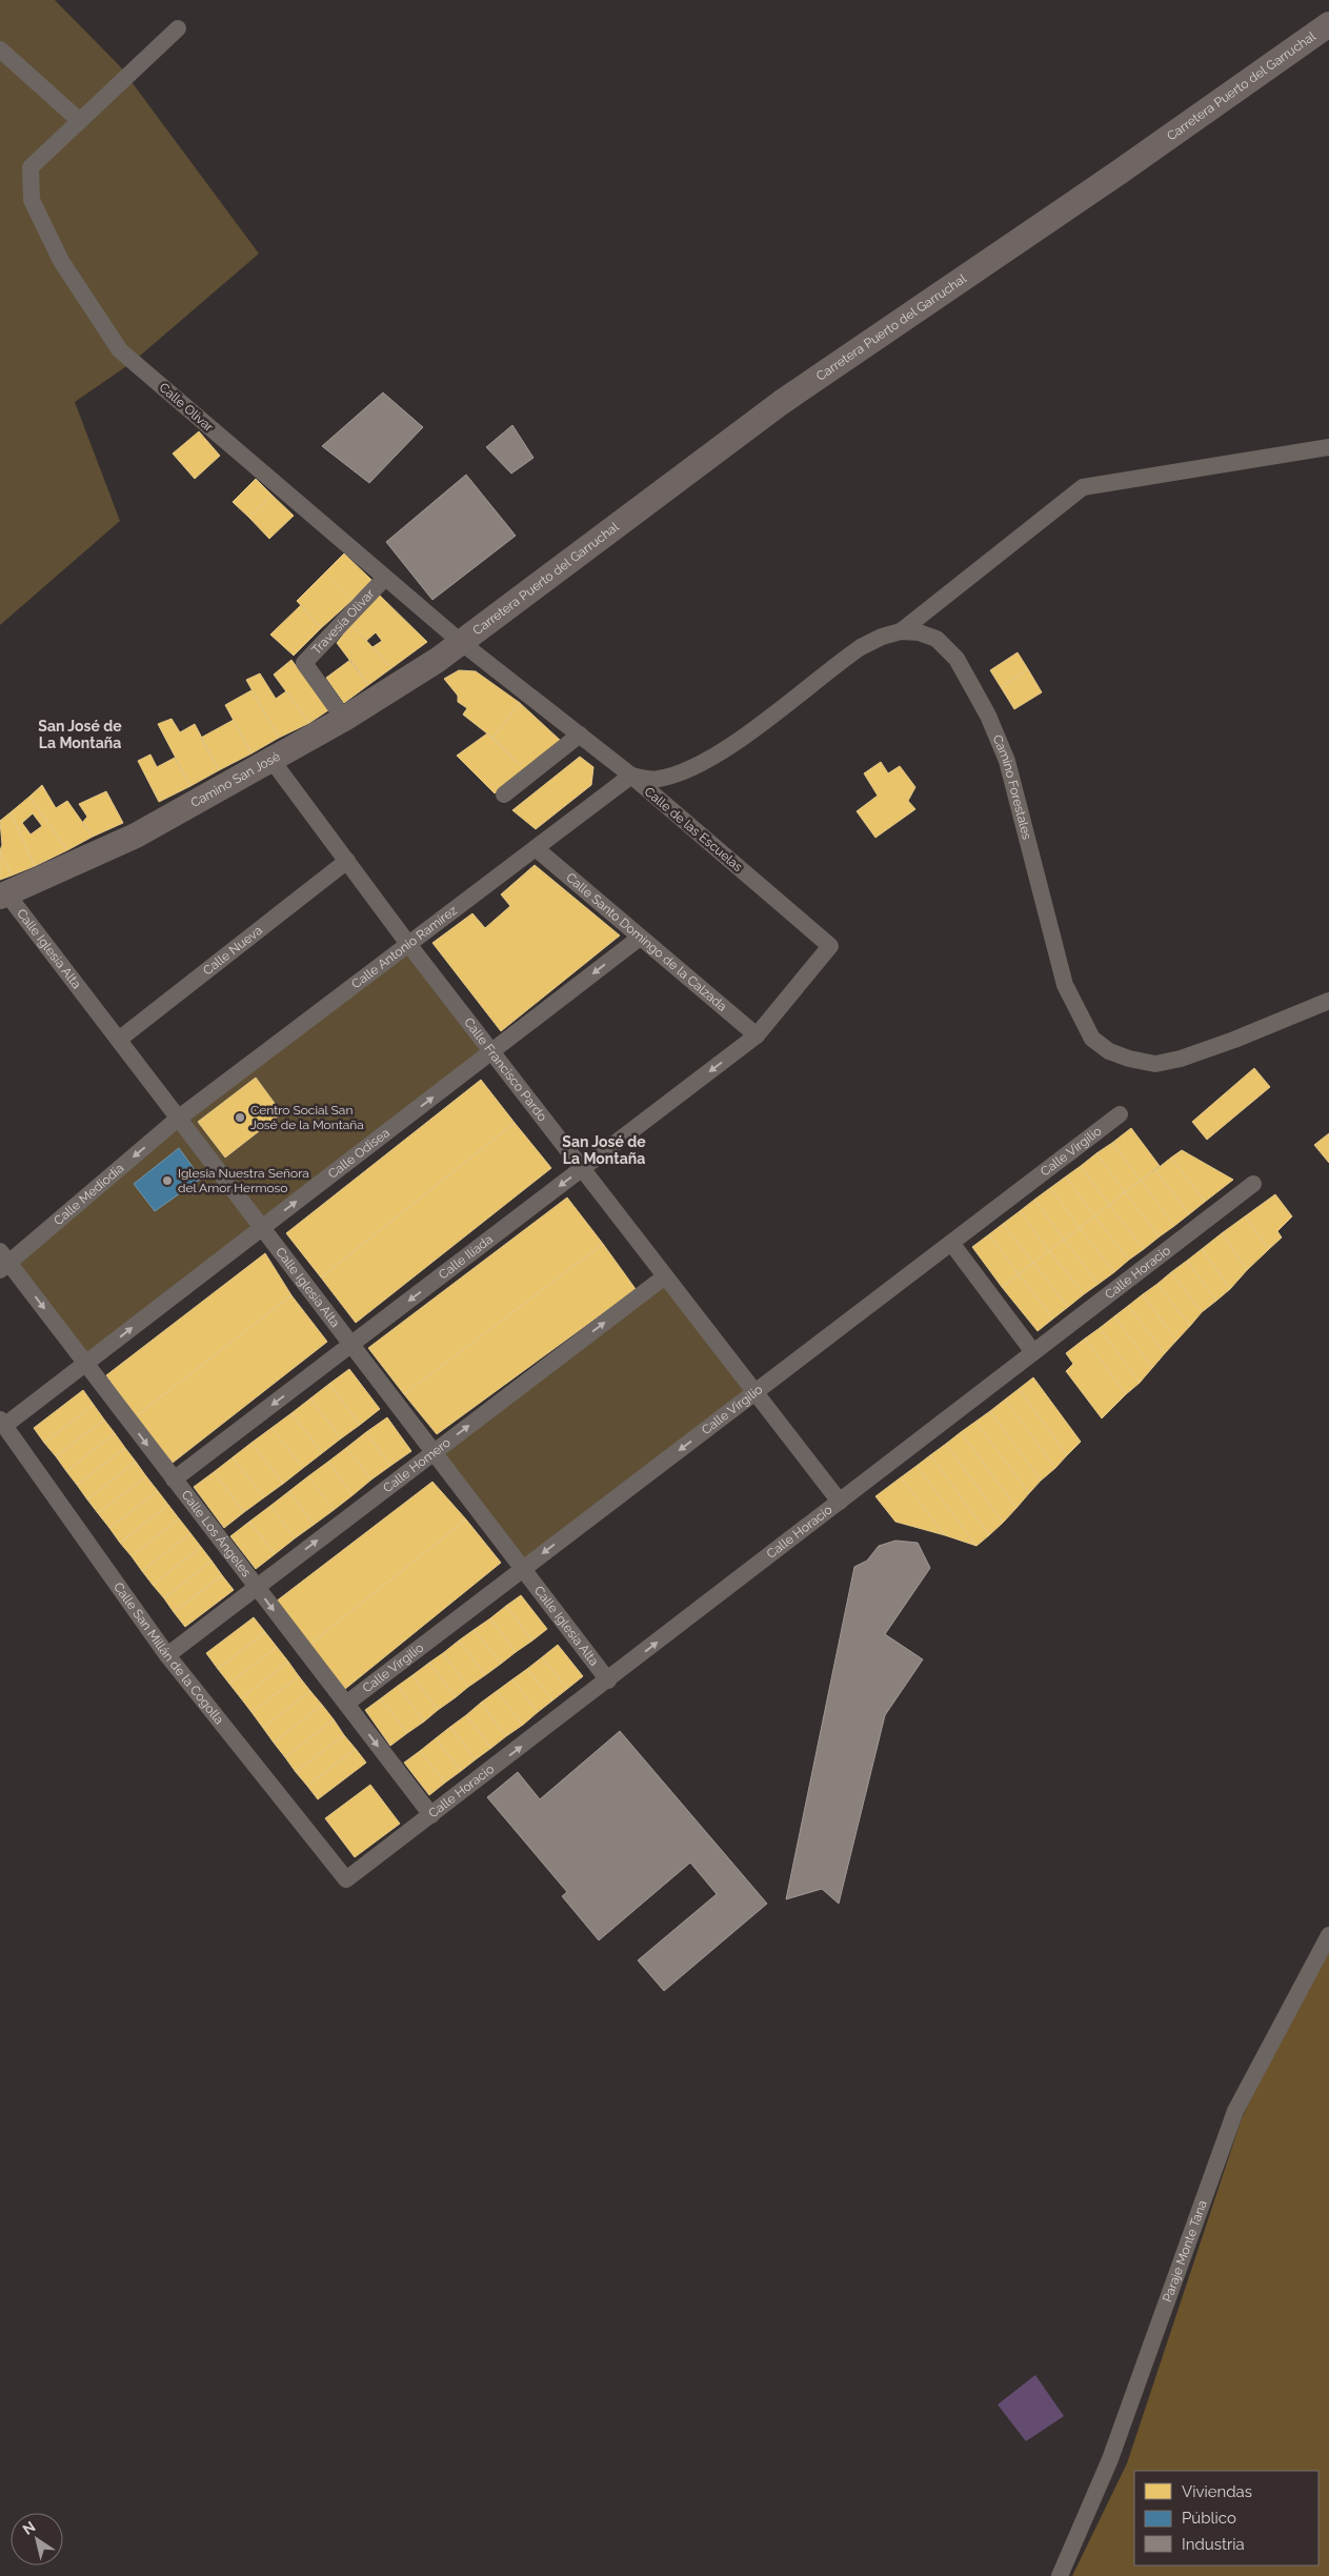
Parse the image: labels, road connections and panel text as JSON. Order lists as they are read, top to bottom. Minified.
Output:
{"streets":{"main road":["Carretera Puerto del Garruchal","Camino San José"],"street":["Calle Olivar","Travesía Olivar","Camino Forestales","Calle de las Escuelas","Calle Santo Domingo de la Calzada","Calle Antonio Ramírez","Calle Iglesia Alta","Calle Nueva","Calle Francisco Pardo","Calle Virgilio","Calle Odisea","Calle Mediodía","Calle Ilíada","Calle Horacio","Calle Homero","Calle Los Ángeles","Calle San Millán de la Cogolla","Paraje Monte Tana"]},"crossings":[["Carretera Puerto del Garruchal","Calle Olivar"],["Carretera Puerto del Garruchal","Camino San José"],["Carretera Puerto del Garruchal","Calle de las Escuelas"],["Calle Olivar","Travesía Olivar"],["Calle Olivar","Camino San José"],["Calle Olivar","Calle de las Escuelas"],["Travesía Olivar","Camino San José"],["Camino San José","Calle de las Escuelas"],["Camino San José","Calle Iglesia Alta"],["Camino San José","Calle Francisco Pardo"],["Camino Forestales","Calle de las Escuelas"],["Camino Forestales","Calle Antonio Ramírez"],["Calle de las Escuelas","Calle Santo Domingo de la Calzada"],["Calle de las Escuelas","Calle Antonio Ramírez"],["Calle de las Escuelas","Calle Ilíada"],["Calle Santo Domingo de la Calzada","Calle Antonio Ramírez"],["Calle Santo Domingo de la Calzada","Calle Odisea"],["Calle Santo Domingo de la Calzada","Calle Ilíada"],["Calle Antonio Ramírez","Calle Iglesia Alta"],["Calle Antonio Ramírez","Calle Francisco Pardo"],["Calle Antonio Ramírez","Calle Mediodía"],["Calle Iglesia Alta","Calle Nueva"],["Calle Iglesia Alta","Calle Virgilio"],["Calle Iglesia Alta","Calle Odisea"],["Calle Iglesia Alta","Calle Mediodía"],["Calle Iglesia Alta","Calle Ilíada"],["Calle Iglesia Alta","Calle Horacio"],["Calle Iglesia Alta","Calle Homero"],["Calle Nueva","Calle Francisco Pardo"],["Calle Francisco Pardo","Calle Virgilio"],["Calle Francisco Pardo","Calle Odisea"],["Calle Francisco Pardo","Calle Ilíada"],["Calle Francisco Pardo","Calle Horacio"],["Calle Francisco Pardo","Calle Homero"],["Calle Virgilio","Calle Los Ángeles"],["Calle Odisea","Calle Los Ángeles"],["Calle Odisea","Calle San Millán de la Cogolla"],["Calle Mediodía","Calle Los Ángeles"],["Calle Ilíada","Calle Los Ángeles"],["Calle Horacio","Calle Los Ángeles"],["Calle Horacio","Calle San Millán de la Cogolla"],["Calle Homero","Calle Los Ángeles"],["Calle Homero","Calle San Millán de la Cogolla"]],"one_way":["Calle Mediodía","Calle Ilíada","Calle Horacio","Calle Homero","Calle Los Ángeles"],"districts":["San José de La Montaña","San José de La Montaña"],"places":["Centro Social San José de la Montaña","Iglesia Nuestra Señora del Amor Hermoso"],"legend":["Viviendas","Público","Industria"],"north":"top left"}
